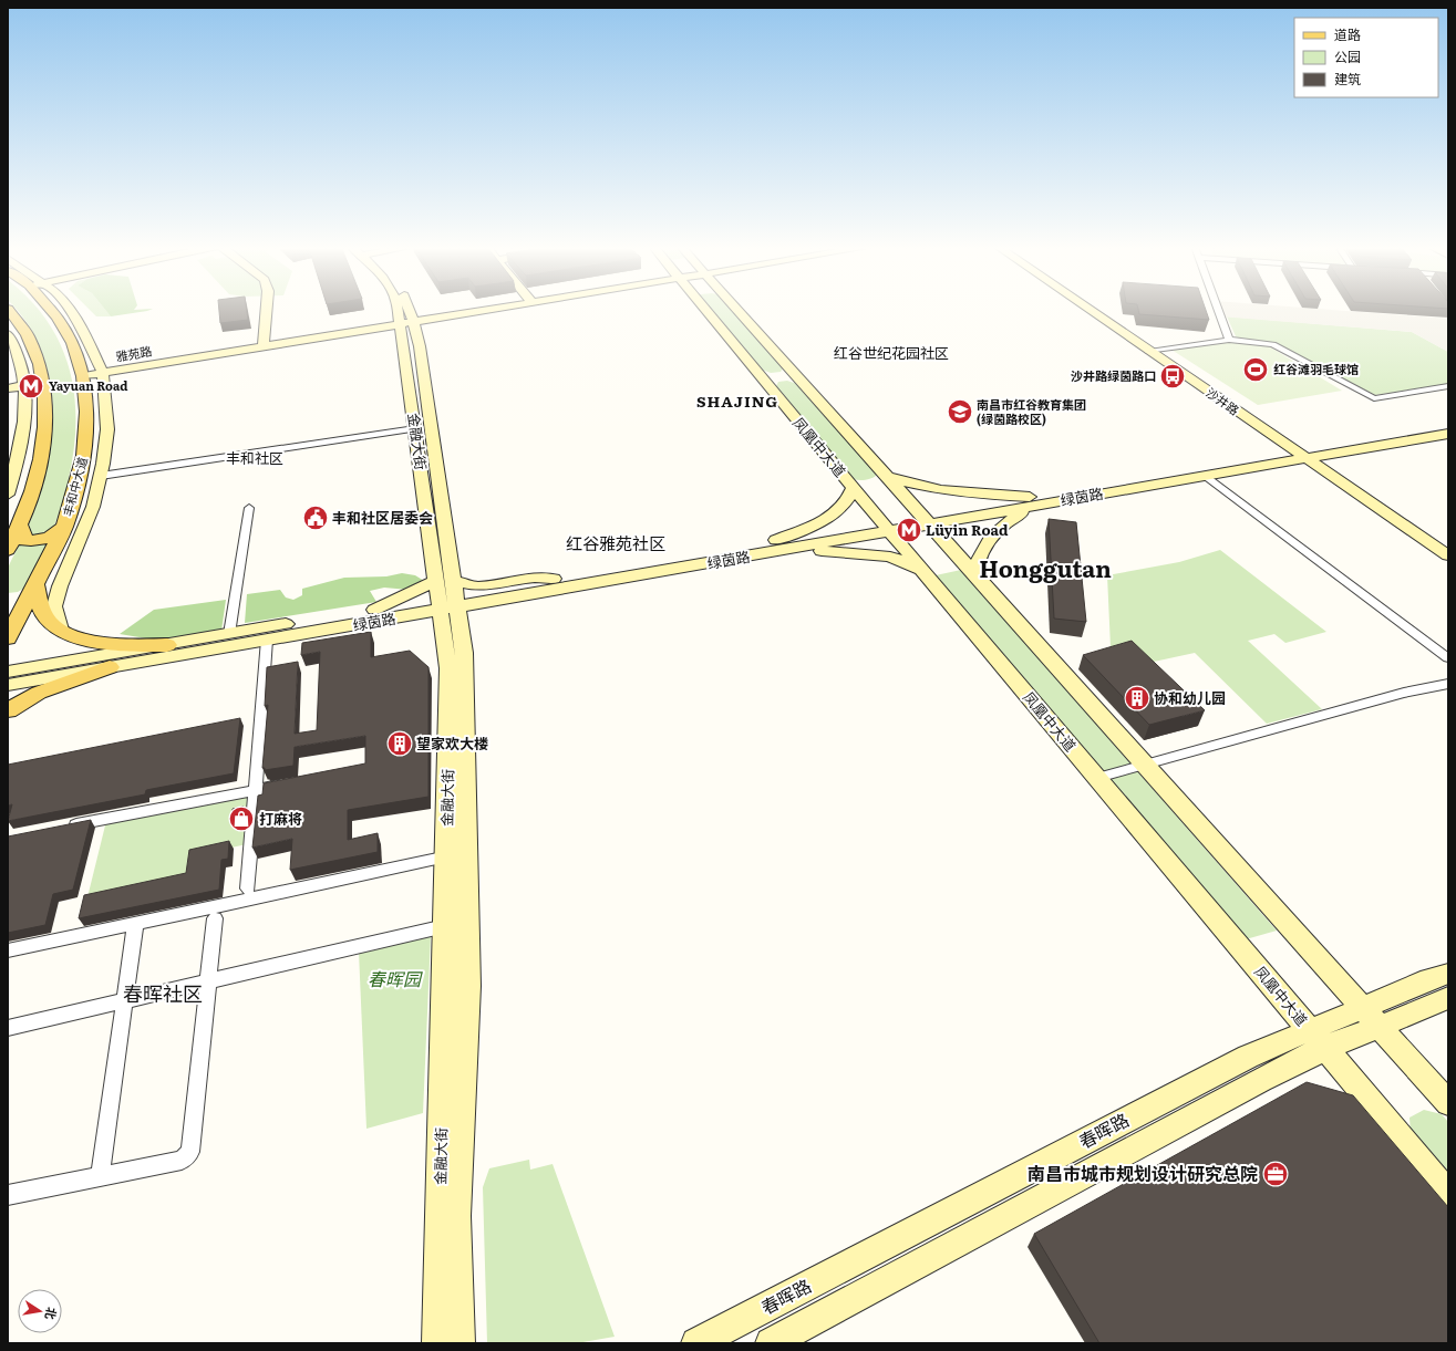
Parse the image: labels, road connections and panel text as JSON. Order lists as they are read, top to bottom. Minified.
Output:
{"streets":{"main road":["雅苑路","沙井路","金融大街","凤凰中大道","丰和中大道","绿茵路","春晖路"]},"crossings":[["雅苑路","金融大街"],["雅苑路","丰和中大道"],["沙井路","绿茵路"],["金融大街","绿茵路"],["凤凰中大道","绿茵路"],["凤凰中大道","春晖路"]],"districts":["红谷世纪花园社区","SHAJING","丰和社区","红谷雅苑社区","Honggutan","春晖社区"],"parks":["春晖园"],"places":{"sports":["红谷滩羽毛球馆"],"bus stop":["沙井路绿茵路口"],"metro station":["Yayuan Road","Lüyin Road"],"school or university":["南昌市红谷教育集团 (绿茵路校区)"],"public building":["丰和社区居委会"],"building":["协和幼儿园","望家欢大楼"],"shop":["打麻将"],"office":["南昌市城市规划设计研究总院"]},"legend":["道路","公园","建筑"],"north":"right"}
